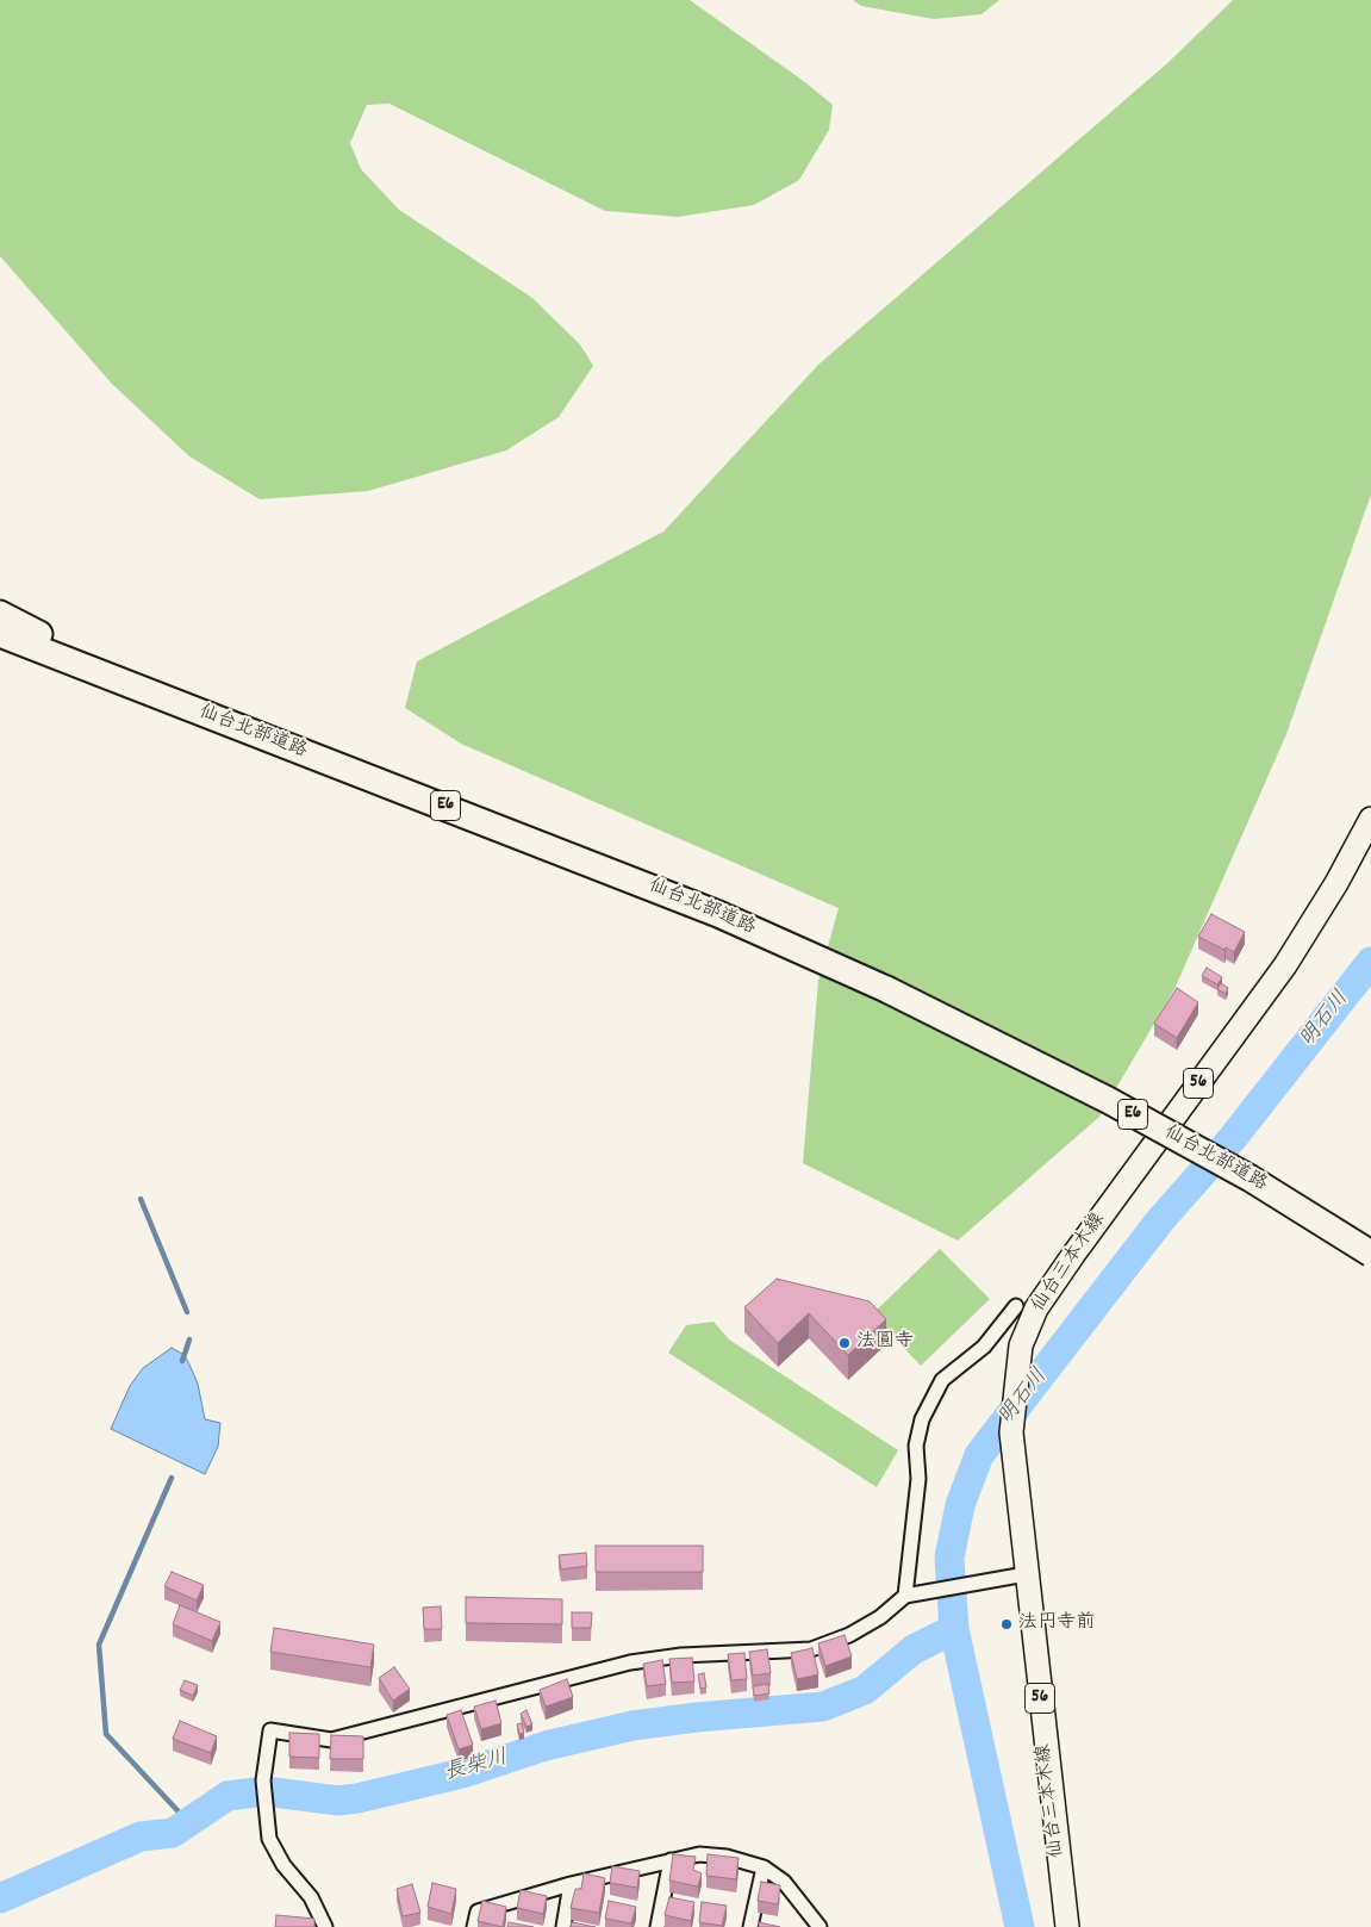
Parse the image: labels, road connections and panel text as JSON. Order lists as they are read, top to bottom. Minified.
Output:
{"streets":{"highway":["仙台北部道路","E6"],"main road":["56","仙台三本木線"]},"water":["明石川","長柴川"],"places":["法圓寺","法円寺前"]}
